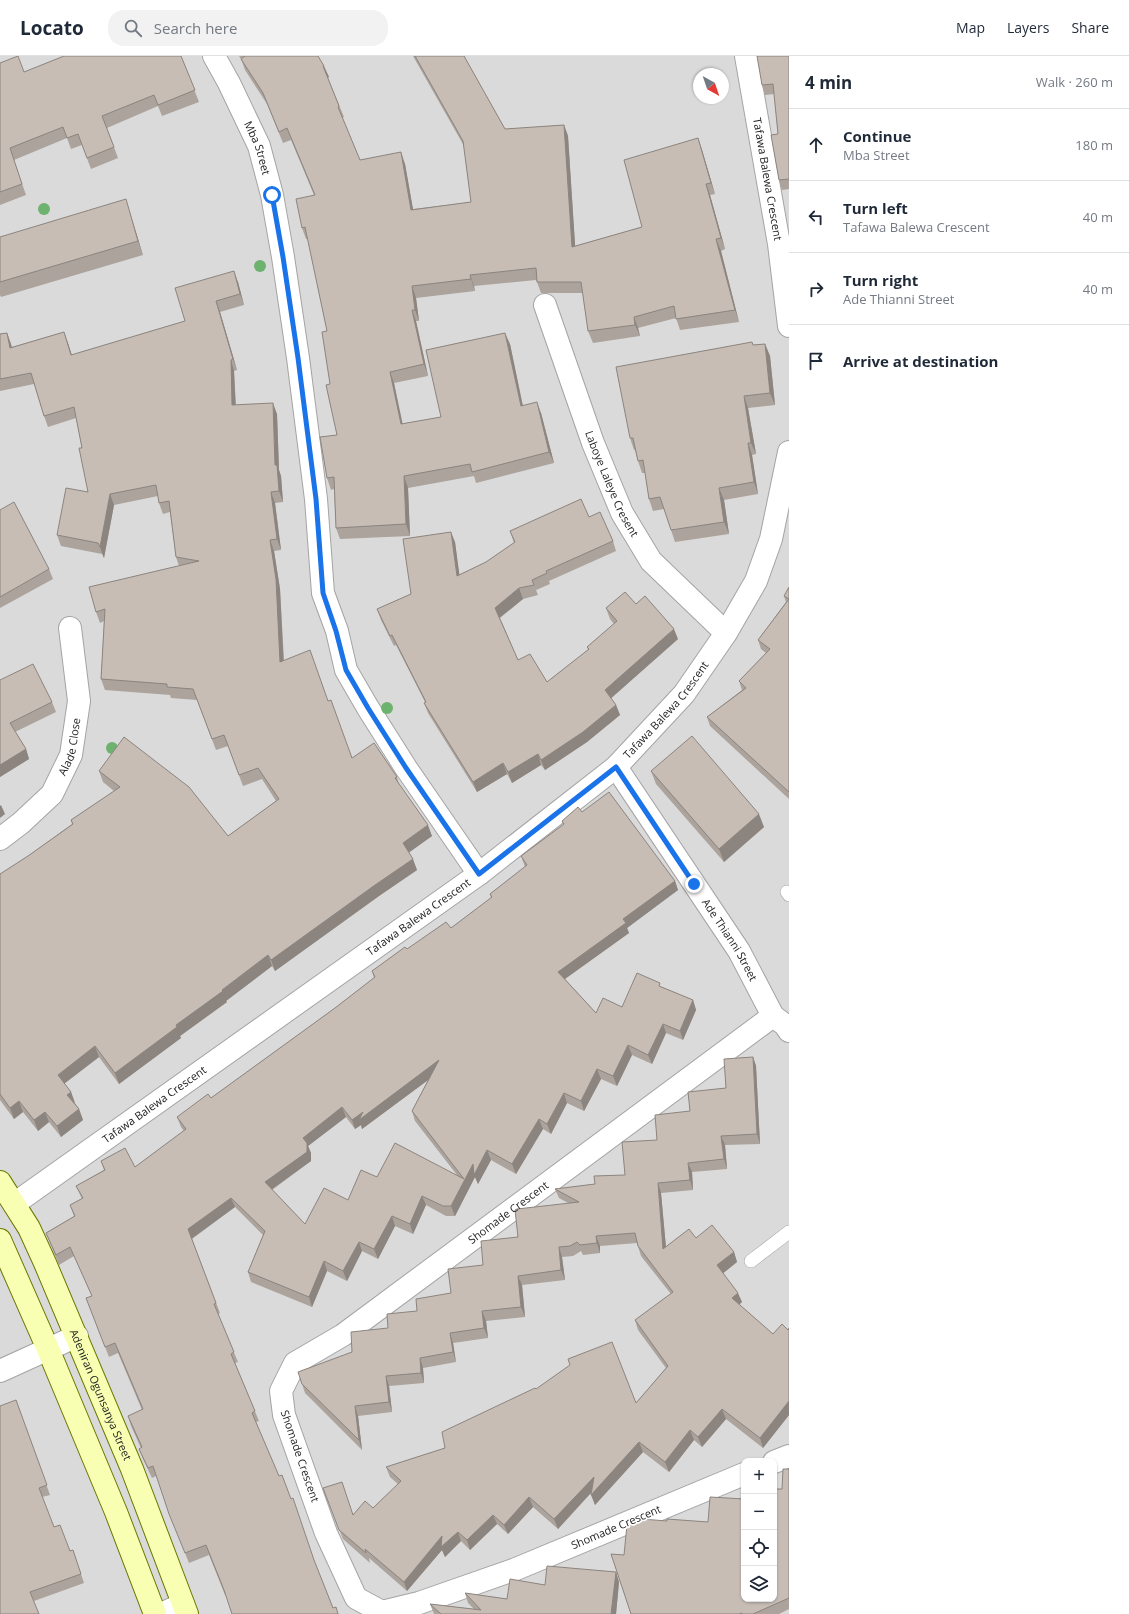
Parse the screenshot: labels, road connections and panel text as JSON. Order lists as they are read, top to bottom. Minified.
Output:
{"streets":{"main road":["Adeniran Ogunsanya Street"],"street":["Mba Street","Tafawa Balewa Crescent","Laboye Laleye Cresent","Alade Close","Ade Thianni Street","Shomade Crescent"]},"crossings":[["Mba Street","Tafawa Balewa Crescent"],["Tafawa Balewa Crescent","Laboye Laleye Cresent"],["Tafawa Balewa Crescent","Ade Thianni Street"],["Tafawa Balewa Crescent","Adeniran Ogunsanya Street"],["Ade Thianni Street","Shomade Crescent"]],"north":"bottom right","page":{"header":"Locato","search":"Search here","nav":["Map","Layers","Share"],"heading":["4 min","Walk · 260 m"],"list":[["Continue","Mba Street","180 m"],["Turn left","Tafawa Balewa Crescent","40 m"],["Turn right","Ade Thianni Street","40 m"],"Arrive at destination"],"map_buttons":["+","−"]}}
